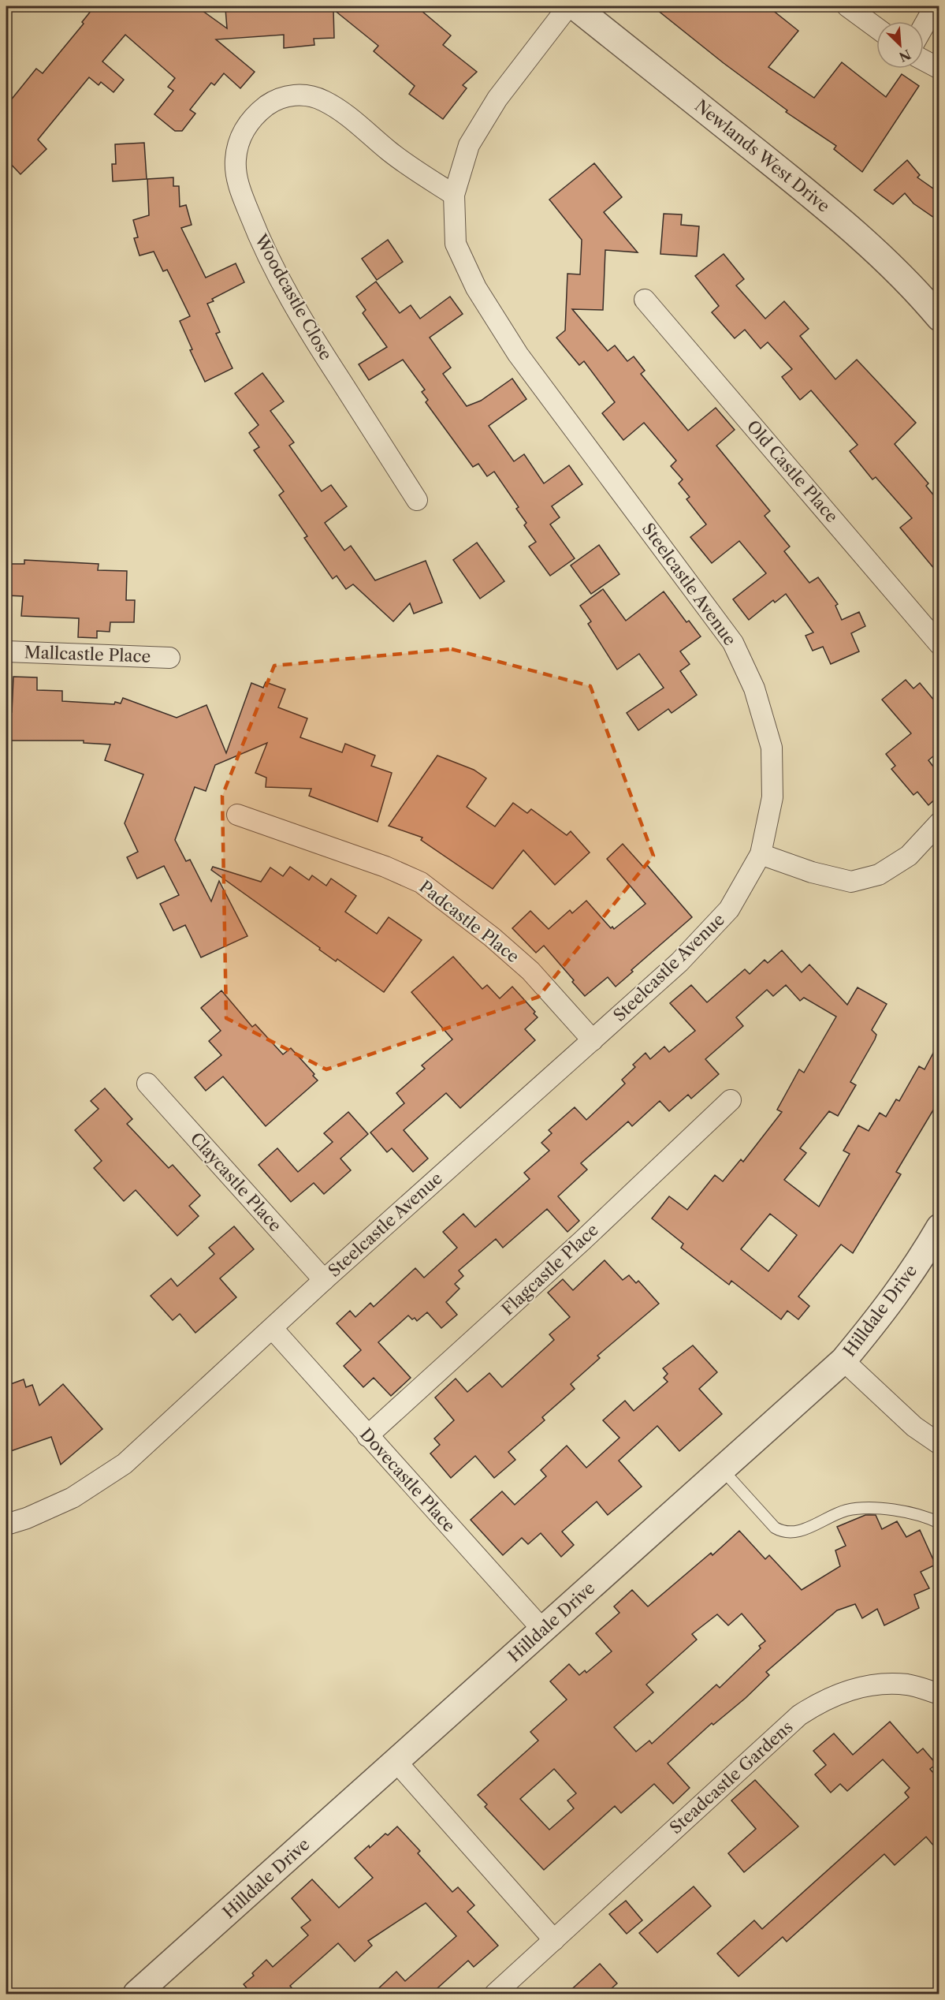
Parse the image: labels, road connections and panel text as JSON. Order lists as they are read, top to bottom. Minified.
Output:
{"streets":{"street":["Newlands West Drive","Woodcastle Close","Old Castle Place","Steelcastle Avenue","Mallcastle Place","Padcastle Place","Claycastle Place","Flagcastle Place","Hilldale Drive","Dovecastle Place","Steadcastle Gardens"]},"crossings":[["Woodcastle Close","Steelcastle Avenue"],["Steelcastle Avenue","Padcastle Place"],["Steelcastle Avenue","Claycastle Place"],["Steelcastle Avenue","Dovecastle Place"],["Flagcastle Place","Dovecastle Place"],["Hilldale Drive","Dovecastle Place"]],"north":"bottom right"}
